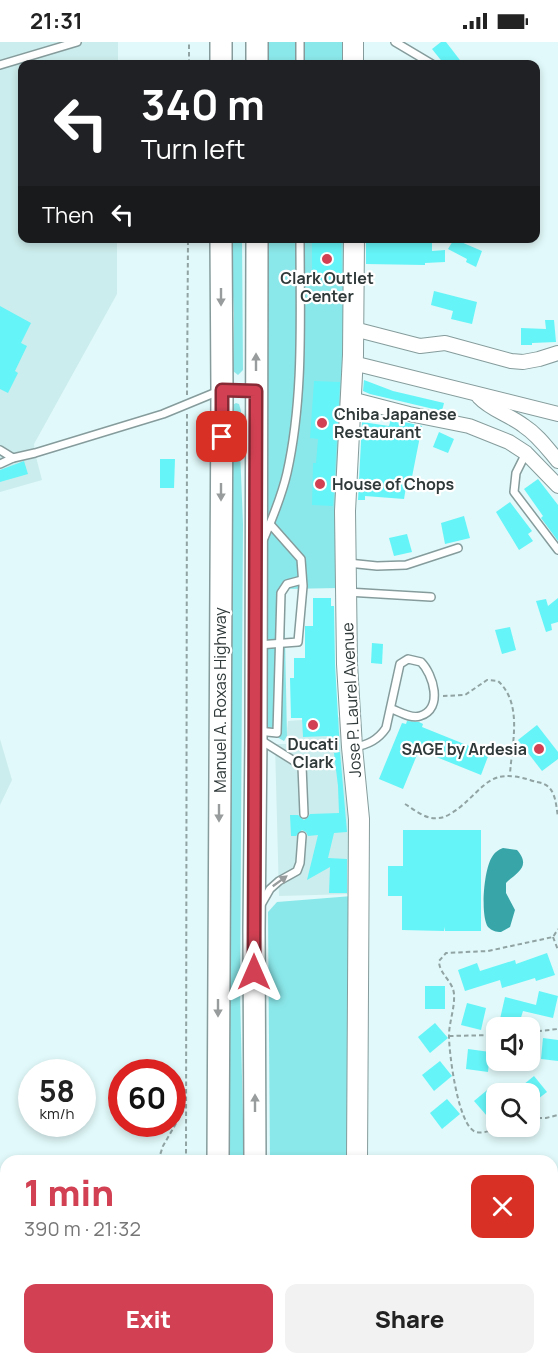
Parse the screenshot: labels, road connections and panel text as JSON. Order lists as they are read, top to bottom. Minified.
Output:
{"streets":{"main road":["Manuel A. Roxas Highway"],"street":["Jose P. Laurel Avenue"]},"places":["Clark Outlet Center","Chiba Japanese Restaurant","House of Chops","Ducati Clark","SAGE by Ardesia"],"page":{"status":"21:31","turn":["340 m","Turn left"],"then":"Then","speed":"58 km/h","limit":"60","heading":["1 min","390 m · 21:32"],"buttons":["Exit","Share"]}}
